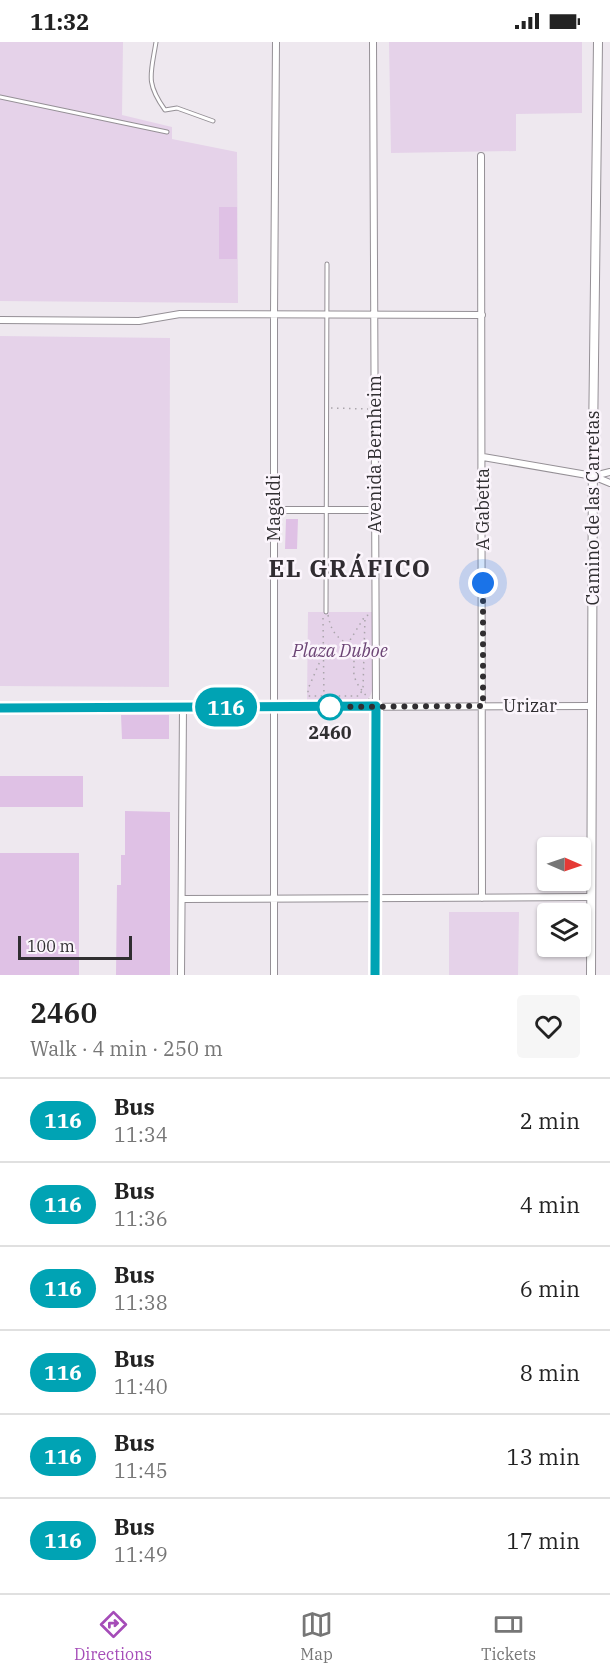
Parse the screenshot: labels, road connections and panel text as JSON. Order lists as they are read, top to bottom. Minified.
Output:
{"streets":{"street":["Avenida Bernheim","Magaldi","Camino de las Carretas","A Gabetta","Urizar"]},"crossings":[["Avenida Bernheim","Urizar"],["Magaldi","Urizar"],["Camino de las Carretas","Urizar"],["A Gabetta","Urizar"]],"districts":["EL GRÁFICO"],"parks":["Plaza Duboe"],"places":["2460"],"lines":["bus line 116"],"scale_bar":"100 m","north":"right","page":{"status":"11:32","on_map":"116","scale":"100 m","heading":["2460","Walk · 4 min · 250 m"],"list":[{"mark":"116","name":"Bus","note":"11:34","value":"2 min"},{"mark":"116","name":"Bus","note":"11:36","value":"4 min"},{"mark":"116","name":"Bus","note":"11:38","value":"6 min"},{"mark":"116","name":"Bus","note":"11:40","value":"8 min"},{"mark":"116","name":"Bus","note":"11:45","value":"13 min"},{"mark":"116","name":"Bus","note":"11:49","value":"17 min"}],"tabs":["Directions","Map","Tickets"]}}
